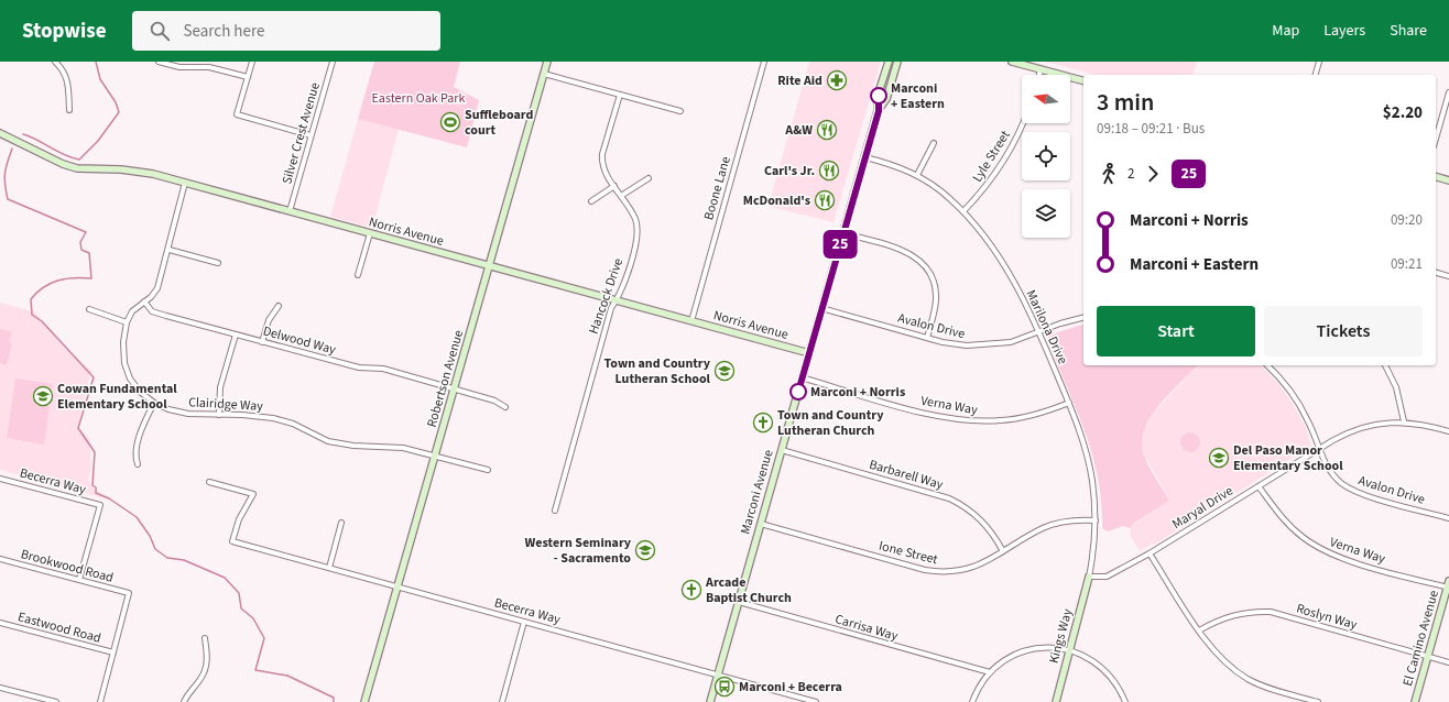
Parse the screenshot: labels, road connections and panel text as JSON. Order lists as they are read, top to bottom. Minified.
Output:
{"streets":{"street":["Silver Crest Avenue","Lyle Street","Boone Lane","Norris Avenue","Hancock Drive","Avalon Drive","Marilona Drive","Delwood Way","Robertson Avenue","Clairidge Way","Verna Way","Barbarell Way","Becerra Way","Marconi Avenue","Maryal Drive","Ione Street","Brookwood Road","Roslyn Way","Eastwood Road","Carrisa Way","Kings Way","El Camino Avenue"]},"crossings":[["Silver Crest Avenue","Norris Avenue"],["Lyle Street","Marilona Drive"],["Boone Lane","Norris Avenue"],["Norris Avenue","Hancock Drive"],["Norris Avenue","Robertson Avenue"],["Norris Avenue","Clairidge Way"],["Norris Avenue","Marconi Avenue"],["Avalon Drive","Marilona Drive"],["Avalon Drive","Marconi Avenue"],["Avalon Drive","Maryal Drive"],["Marilona Drive","Verna Way"],["Marilona Drive","Marconi Avenue"],["Marilona Drive","Maryal Drive"],["Marilona Drive","Ione Street"],["Marilona Drive","Kings Way"],["Delwood Way","Robertson Avenue"],["Delwood Way","Clairidge Way"],["Robertson Avenue","Clairidge Way"],["Robertson Avenue","Becerra Way"],["Verna Way","Marconi Avenue"],["Verna Way","Maryal Drive"],["Verna Way","El Camino Avenue"],["Barbarell Way","Marconi Avenue"],["Barbarell Way","Ione Street"],["Becerra Way","Marconi Avenue"],["Becerra Way","Brookwood Road"],["Marconi Avenue","Ione Street"],["Marconi Avenue","Carrisa Way"],["Maryal Drive","Kings Way"],["Brookwood Road","Eastwood Road"],["Roslyn Way","El Camino Avenue"]],"parks":["Eastern Oak Park"],"places":{"pharmacy":["Rite Aid"],"other":["Marconi + Eastern","Marconi + Norris"],"sports":["Suffleboard court"],"restaurant":["A&W","Carl's Jr.","McDonald's"],"school or university":["Town and Country Lutheran School","Cowan Fundamental Elementary School","Del Paso Manor Elementary School","Western Seminary - Sacramento"],"church":["Town and Country Lutheran Church","Arcade Baptist Church"],"bus stop":["Marconi + Becerra"]},"lines":["bus line 25"],"north":"left","page":{"header":"Stopwise","search":"Search here","nav":["Map","Layers","Share"],"on_map":"25","heading":["3 min","09:18 – 09:21 · Bus","$2.20"],"legs":["2","25"],"list":[{"name":"Marconi + Norris","value":"09:20"},{"name":"Marconi + Eastern","value":"09:21"}],"buttons":["Start","Tickets"]}}
